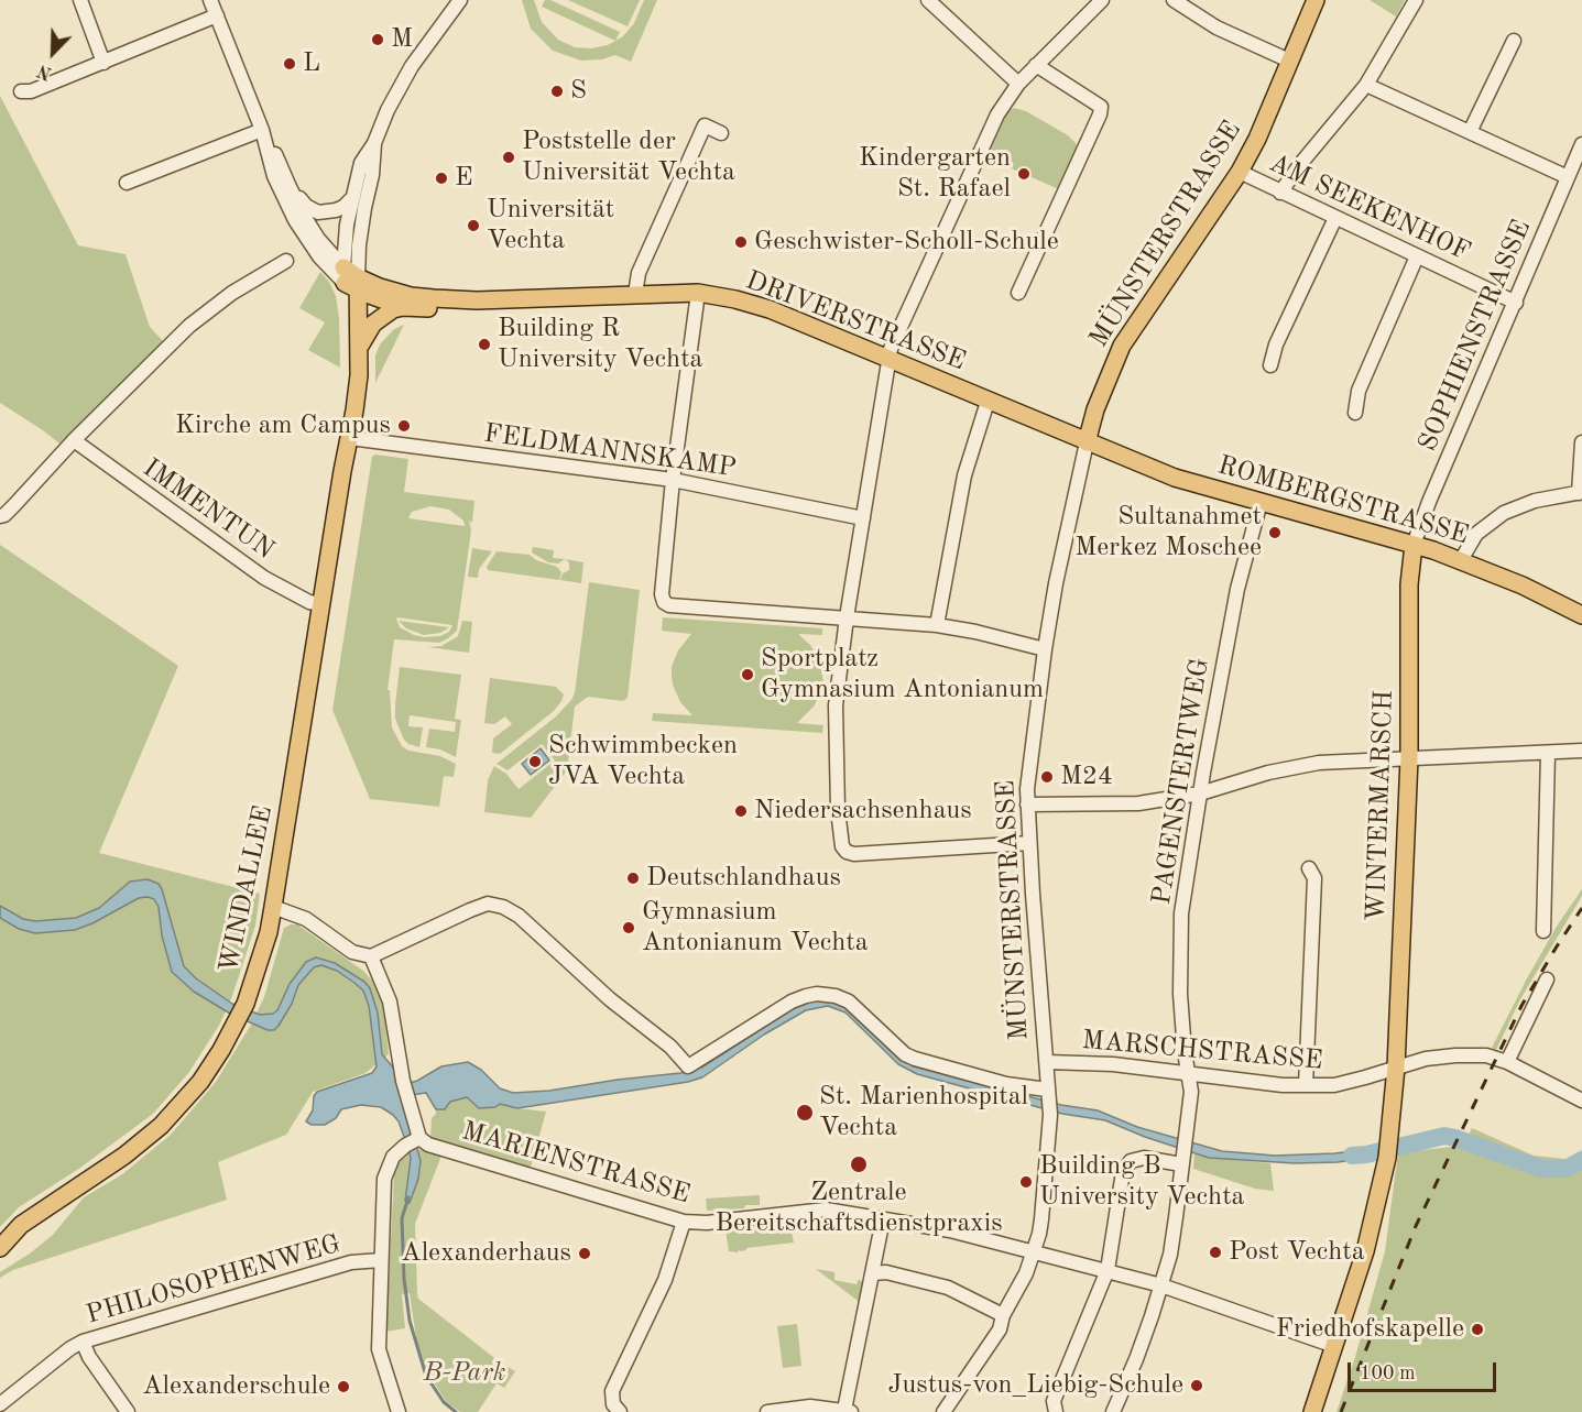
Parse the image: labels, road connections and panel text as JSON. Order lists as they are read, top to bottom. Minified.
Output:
{"streets":{"main road":["MÜNSTERSTRASSE","DRIVERSTRASSE","ROMBERGSTRASSE","WINTERMARSCH","WINDALLEE"],"street":["AM SEEKENHOF","SOPHIENSTRASSE","FELDMANNSKAMP","IMMENTUN","PAGENSTERTWEG","MARSCHSTRASSE","MARIENSTRASSE","PHILOSOPHENWEG"]},"crossings":[["AM SEEKENHOF","MÜNSTERSTRASSE"],["AM SEEKENHOF","SOPHIENSTRASSE"],["MÜNSTERSTRASSE","DRIVERSTRASSE"],["MÜNSTERSTRASSE","ROMBERGSTRASSE"],["MÜNSTERSTRASSE","MARSCHSTRASSE"],["MÜNSTERSTRASSE","MARIENSTRASSE"],["DRIVERSTRASSE","ROMBERGSTRASSE"],["DRIVERSTRASSE","WINDALLEE"],["SOPHIENSTRASSE","ROMBERGSTRASSE"],["SOPHIENSTRASSE","WINTERMARSCH"],["FELDMANNSKAMP","WINDALLEE"],["ROMBERGSTRASSE","PAGENSTERTWEG"],["ROMBERGSTRASSE","WINTERMARSCH"],["IMMENTUN","WINDALLEE"],["PAGENSTERTWEG","MARSCHSTRASSE"],["PAGENSTERTWEG","MARIENSTRASSE"],["WINTERMARSCH","MARSCHSTRASSE"],["WINTERMARSCH","MARIENSTRASSE"]],"parks":["B-Park"],"places":["M","L","S","Poststelle der Universität Vechta","Kindergarten St. Rafael","E","Universität Vechta","Geschwister-Scholl-Schule","Building R University Vechta","Kirche am Campus","Sultanahmet Merkez Moschee","Sportplatz Gymnasium Antonianum","Schwimmbecken JVA Vechta","M24","Niedersachsenhaus","Deutschlandhaus","Gymnasium Antonianum Vechta","St. Marienhospital Vechta","Zentrale Bereitschaftsdienstpraxis","Building B University Vechta","Post Vechta","Alexanderhaus","Friedhofskapelle","Justus-von_Liebig-Schule","Alexanderschule"],"scale_bar":"100 m","north":"bottom left"}
